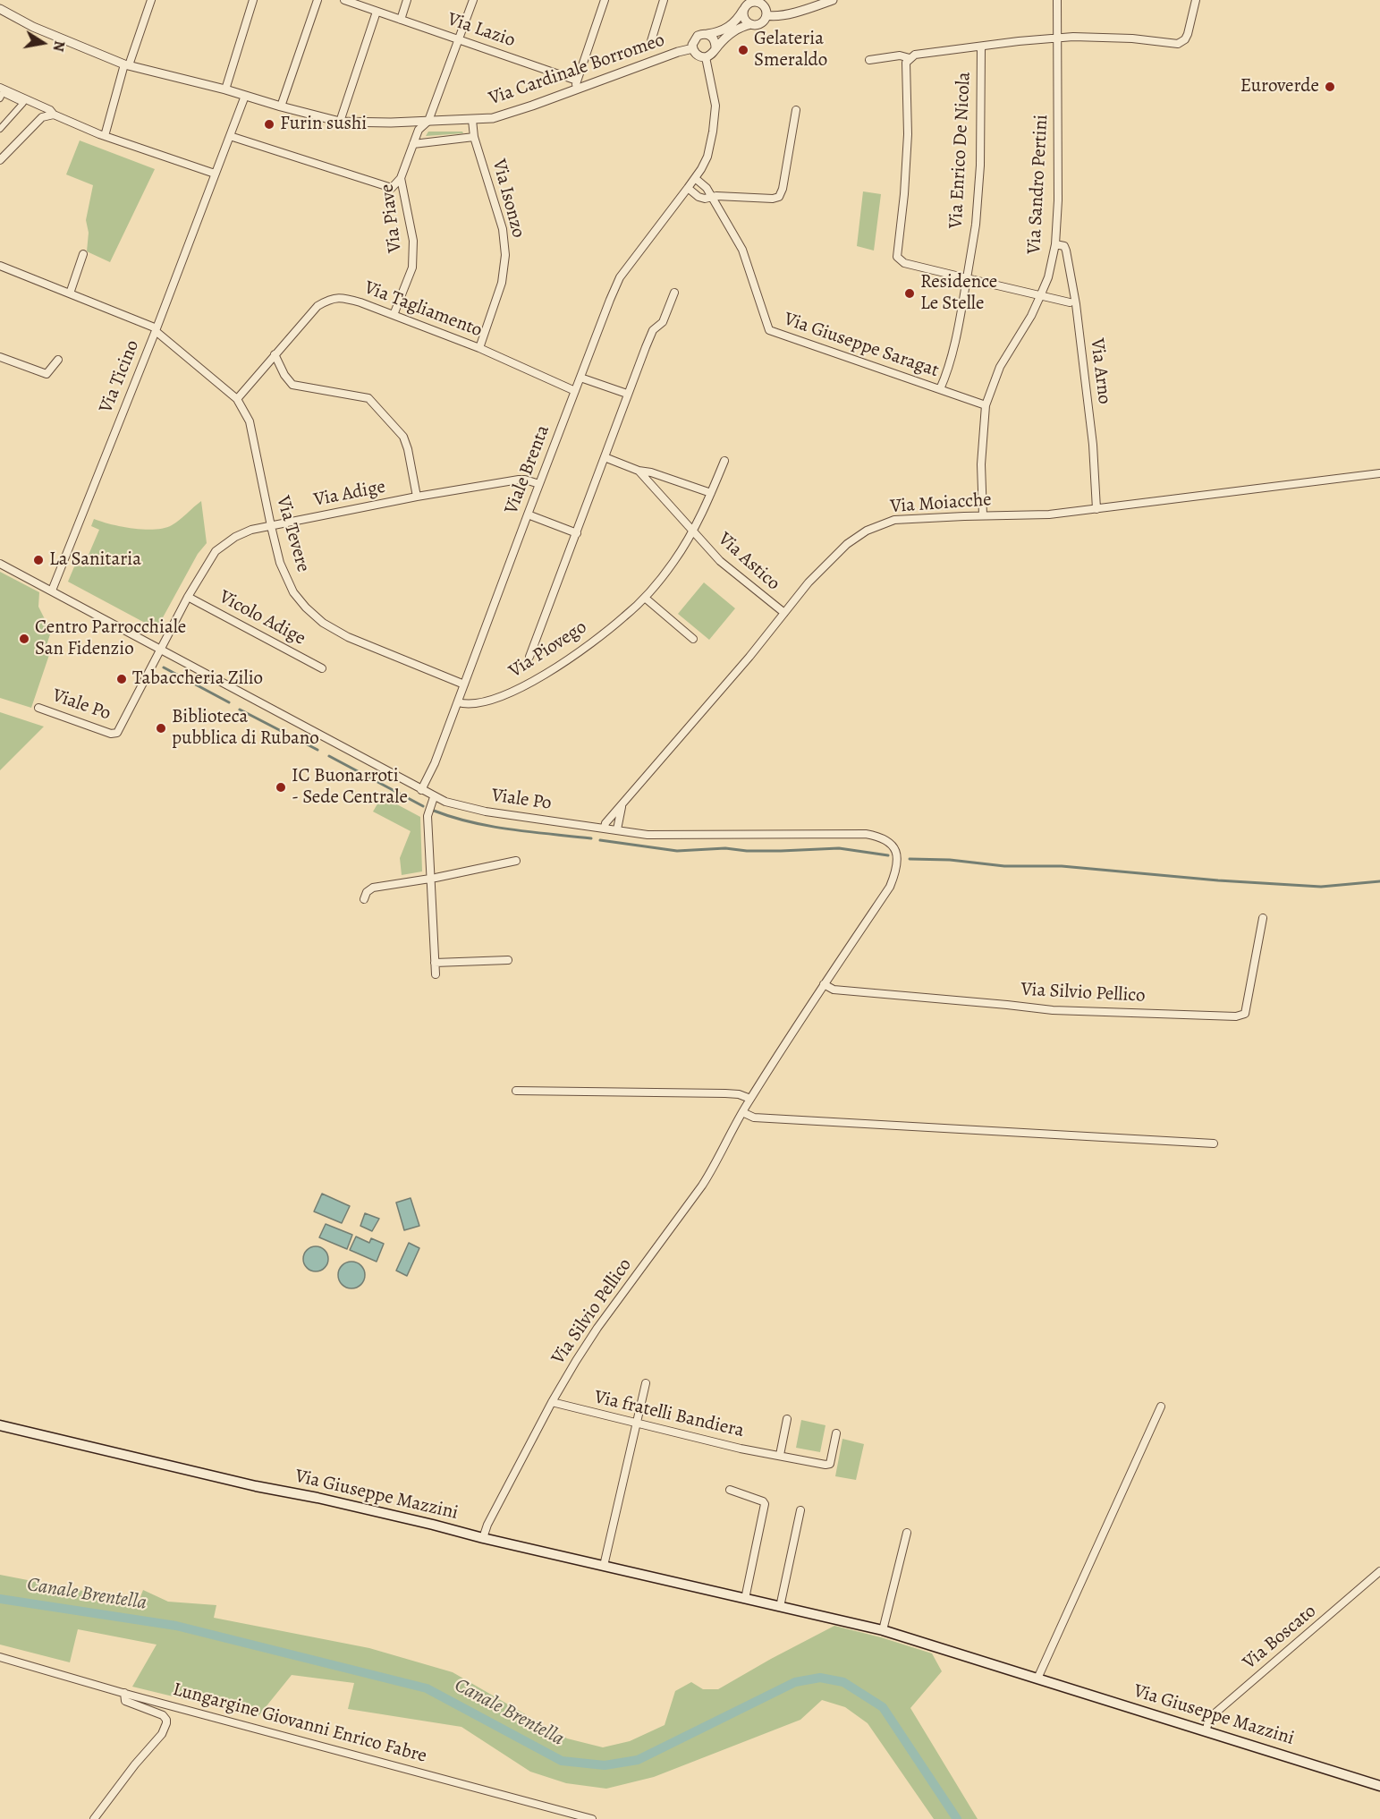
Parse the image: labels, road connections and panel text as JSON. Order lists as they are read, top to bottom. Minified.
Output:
{"streets":{"main road":["Via Giuseppe Mazzini"],"street":["Via Lazio","Via Cardinale Borromeo","Via Enrico De Nicola","Via Sandro Pertini","Via Isonzo","Via Piave","Via Tagliamento","Via Giuseppe Saragat","Via Arno","Via Ticino","Viale Brenta","Via Adige","Via Moiacche","Via Tevere","Via Astico","Vicolo Adige","Via Piovego","Viale Po","Via Silvio Pellico","Via fratelli Bandiera","Via Boscato","Lungargine Giovanni Enrico Fabre"]},"crossings":[["Via Lazio","Via Piave"],["Via Cardinale Borromeo","Via Isonzo"],["Via Cardinale Borromeo","Via Piave"],["Via Cardinale Borromeo","Via Ticino"],["Via Cardinale Borromeo","Viale Brenta"],["Via Enrico De Nicola","Via Giuseppe Saragat"],["Via Sandro Pertini","Via Giuseppe Saragat"],["Via Sandro Pertini","Via Arno"],["Via Sandro Pertini","Via Moiacche"],["Via Isonzo","Via Tagliamento"],["Via Piave","Via Tagliamento"],["Via Tagliamento","Viale Brenta"],["Via Tagliamento","Via Tevere"],["Via Arno","Via Moiacche"],["Via Ticino","Via Tevere"],["Via Ticino","Viale Po"],["Viale Brenta","Via Adige"],["Viale Brenta","Via Tevere"],["Viale Brenta","Via Piovego"],["Viale Brenta","Viale Po"],["Via Adige","Via Tevere"],["Via Adige","Vicolo Adige"],["Via Adige","Viale Po"],["Via Moiacche","Via Astico"],["Via Moiacche","Viale Po"],["Via Moiacche","Via Silvio Pellico"],["Via Astico","Via Piovego"],["Viale Po","Via Silvio Pellico"],["Via Silvio Pellico","Via fratelli Bandiera"],["Via Silvio Pellico","Via Giuseppe Mazzini"],["Via Giuseppe Mazzini","Via Boscato"]],"water":["Canale Brentella"],"places":["Gelateria Smeraldo","Euroverde","Furin sushi","Residence Le Stelle","La Sanitaria","Centro Parrocchiale San Fidenzio","Tabaccheria Zilio","Biblioteca pubblica di Rubano","IC Buonarroti - Sede Centrale"],"north":"right"}
